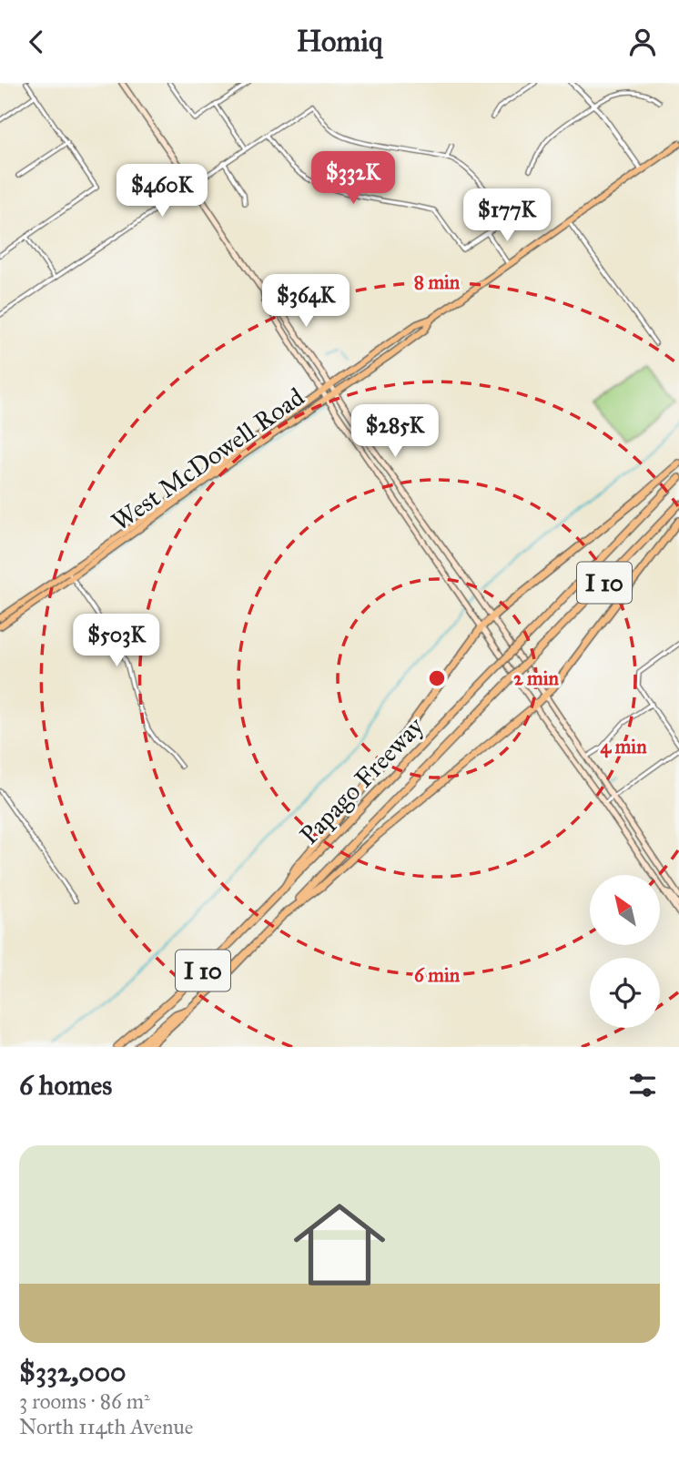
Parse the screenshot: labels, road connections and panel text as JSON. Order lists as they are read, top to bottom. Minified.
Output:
{"streets":{"highway":["I 10","Papago Freeway"],"main road":["West McDowell Road"]},"north":"top left","page":{"header":"Homiq","price":["$332K","$460K","$177K","$364K","$285K","$503K"],"heading":"6 homes","list":[{"name":"$332,000","note":"3 rooms · 86 m² · North 114th Avenue"}]},"rings":["8 min","2 min","4 min","6 min"]}
